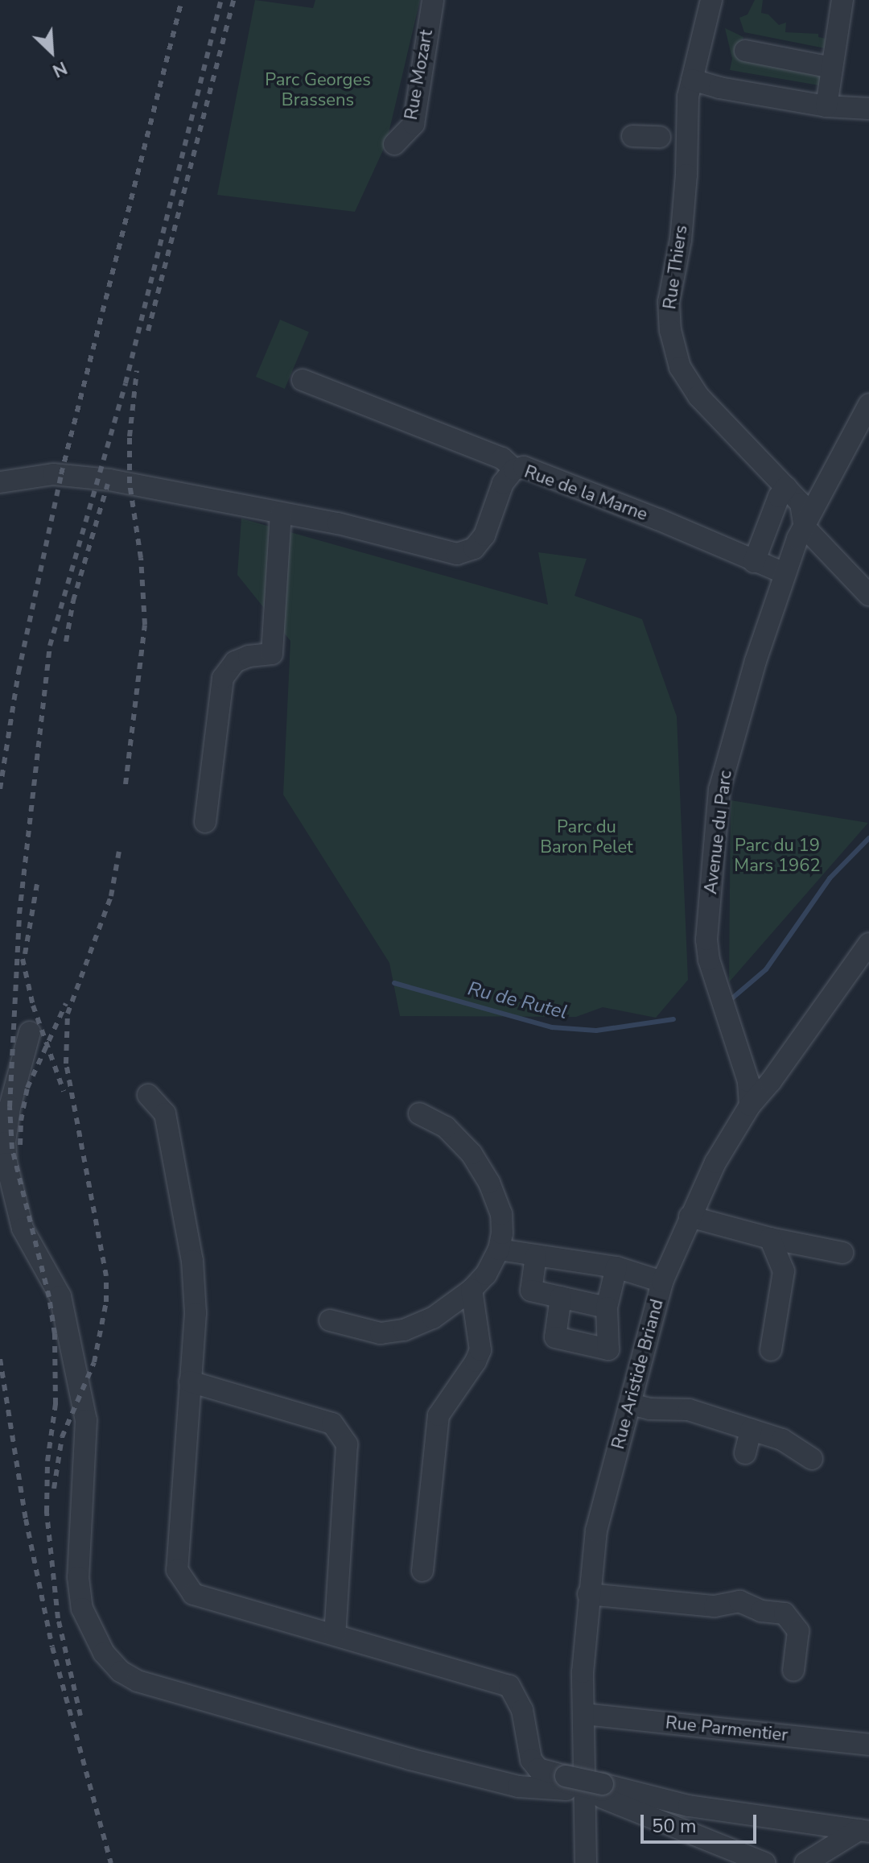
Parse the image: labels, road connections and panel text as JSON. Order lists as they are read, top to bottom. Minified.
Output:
{"streets":{"street":["Rue Mozart","Rue Thiers","Rue de la Marne","Avenue du Parc","Rue Aristide Briand","Rue Parmentier"]},"crossings":[["Rue Thiers","Avenue du Parc"],["Rue de la Marne","Avenue du Parc"],["Avenue du Parc","Rue Aristide Briand"],["Rue Aristide Briand","Rue Parmentier"]],"water":["Ru de Rutel"],"parks":["Parc Georges Brassens","Parc du Baron Pelet","Parc du 19 Mars 1962"],"scale_bar":"50 m","north":"bottom right"}
